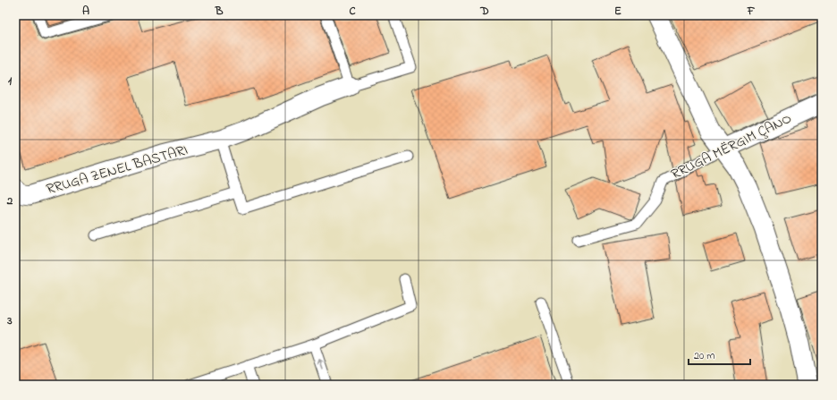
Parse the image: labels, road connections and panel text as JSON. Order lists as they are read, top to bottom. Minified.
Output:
{"streets":{"street":["RRUGA MËRGIM ÇANO","RRUGA ZENEL BASTARI"]},"scale_bar":"20 m","grid":{"columns":["A","B","C","D","E","F"],"rows":["1","2","3"]}}
